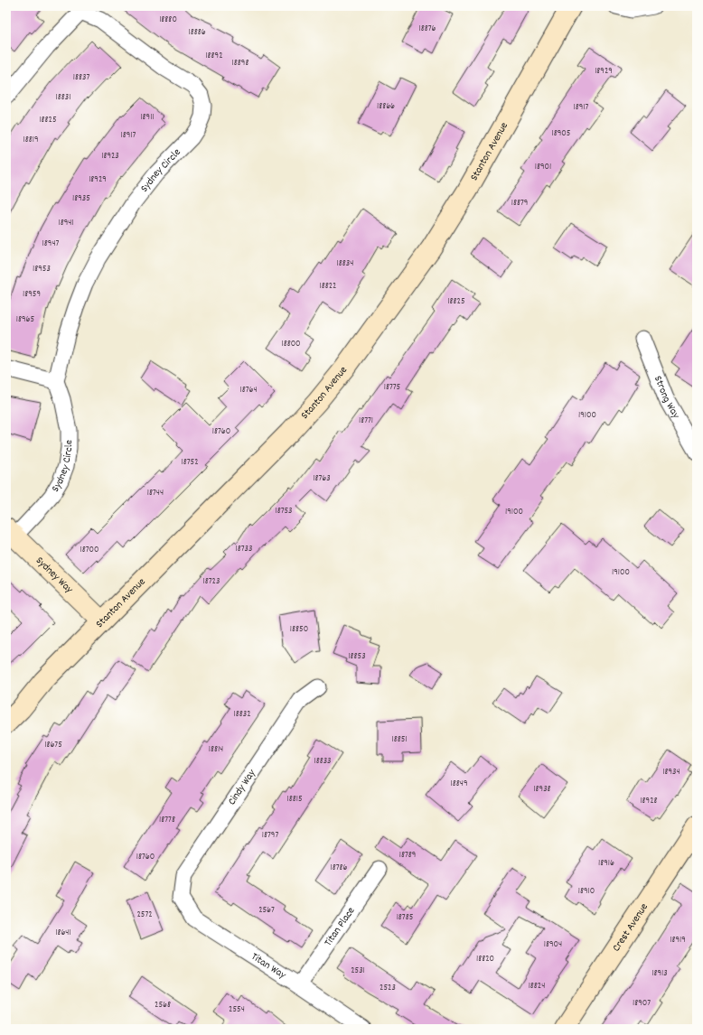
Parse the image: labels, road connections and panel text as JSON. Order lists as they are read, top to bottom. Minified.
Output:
{"streets":{"street":["Stanton Avenue","Sydney Circle","Strong Way","Sydney Way","Cindy Way","Titan Place","Crest Avenue","Titan Way"]},"crossings":[["Stanton Avenue","Sydney Way"],["Sydney Circle","Sydney Way"],["Cindy Way","Titan Way"],["Titan Place","Titan Way"]],"house_numbers":["18880","18876","18886","18892","18898","18929","18837","18831","18866","18917","18911","18825","18905","18917","18819","18923","18901","18929","18935","18879","18941","18947","18834","18953","18822","18959","18825","18965","18800","18775","18764","19100","18771","18760","18752","18763","18744","18753","19100","18733","18700","19100","18723","18850","18853","18832","18851","18675","18814","18833","18934","18849","18938","18815","18928","18778","18797","18789","18760","18916","18786","18910","2567","2572","18785","18641","18919","18904","18820","2531","18913","18824","2523","18907","2568","2554"]}
